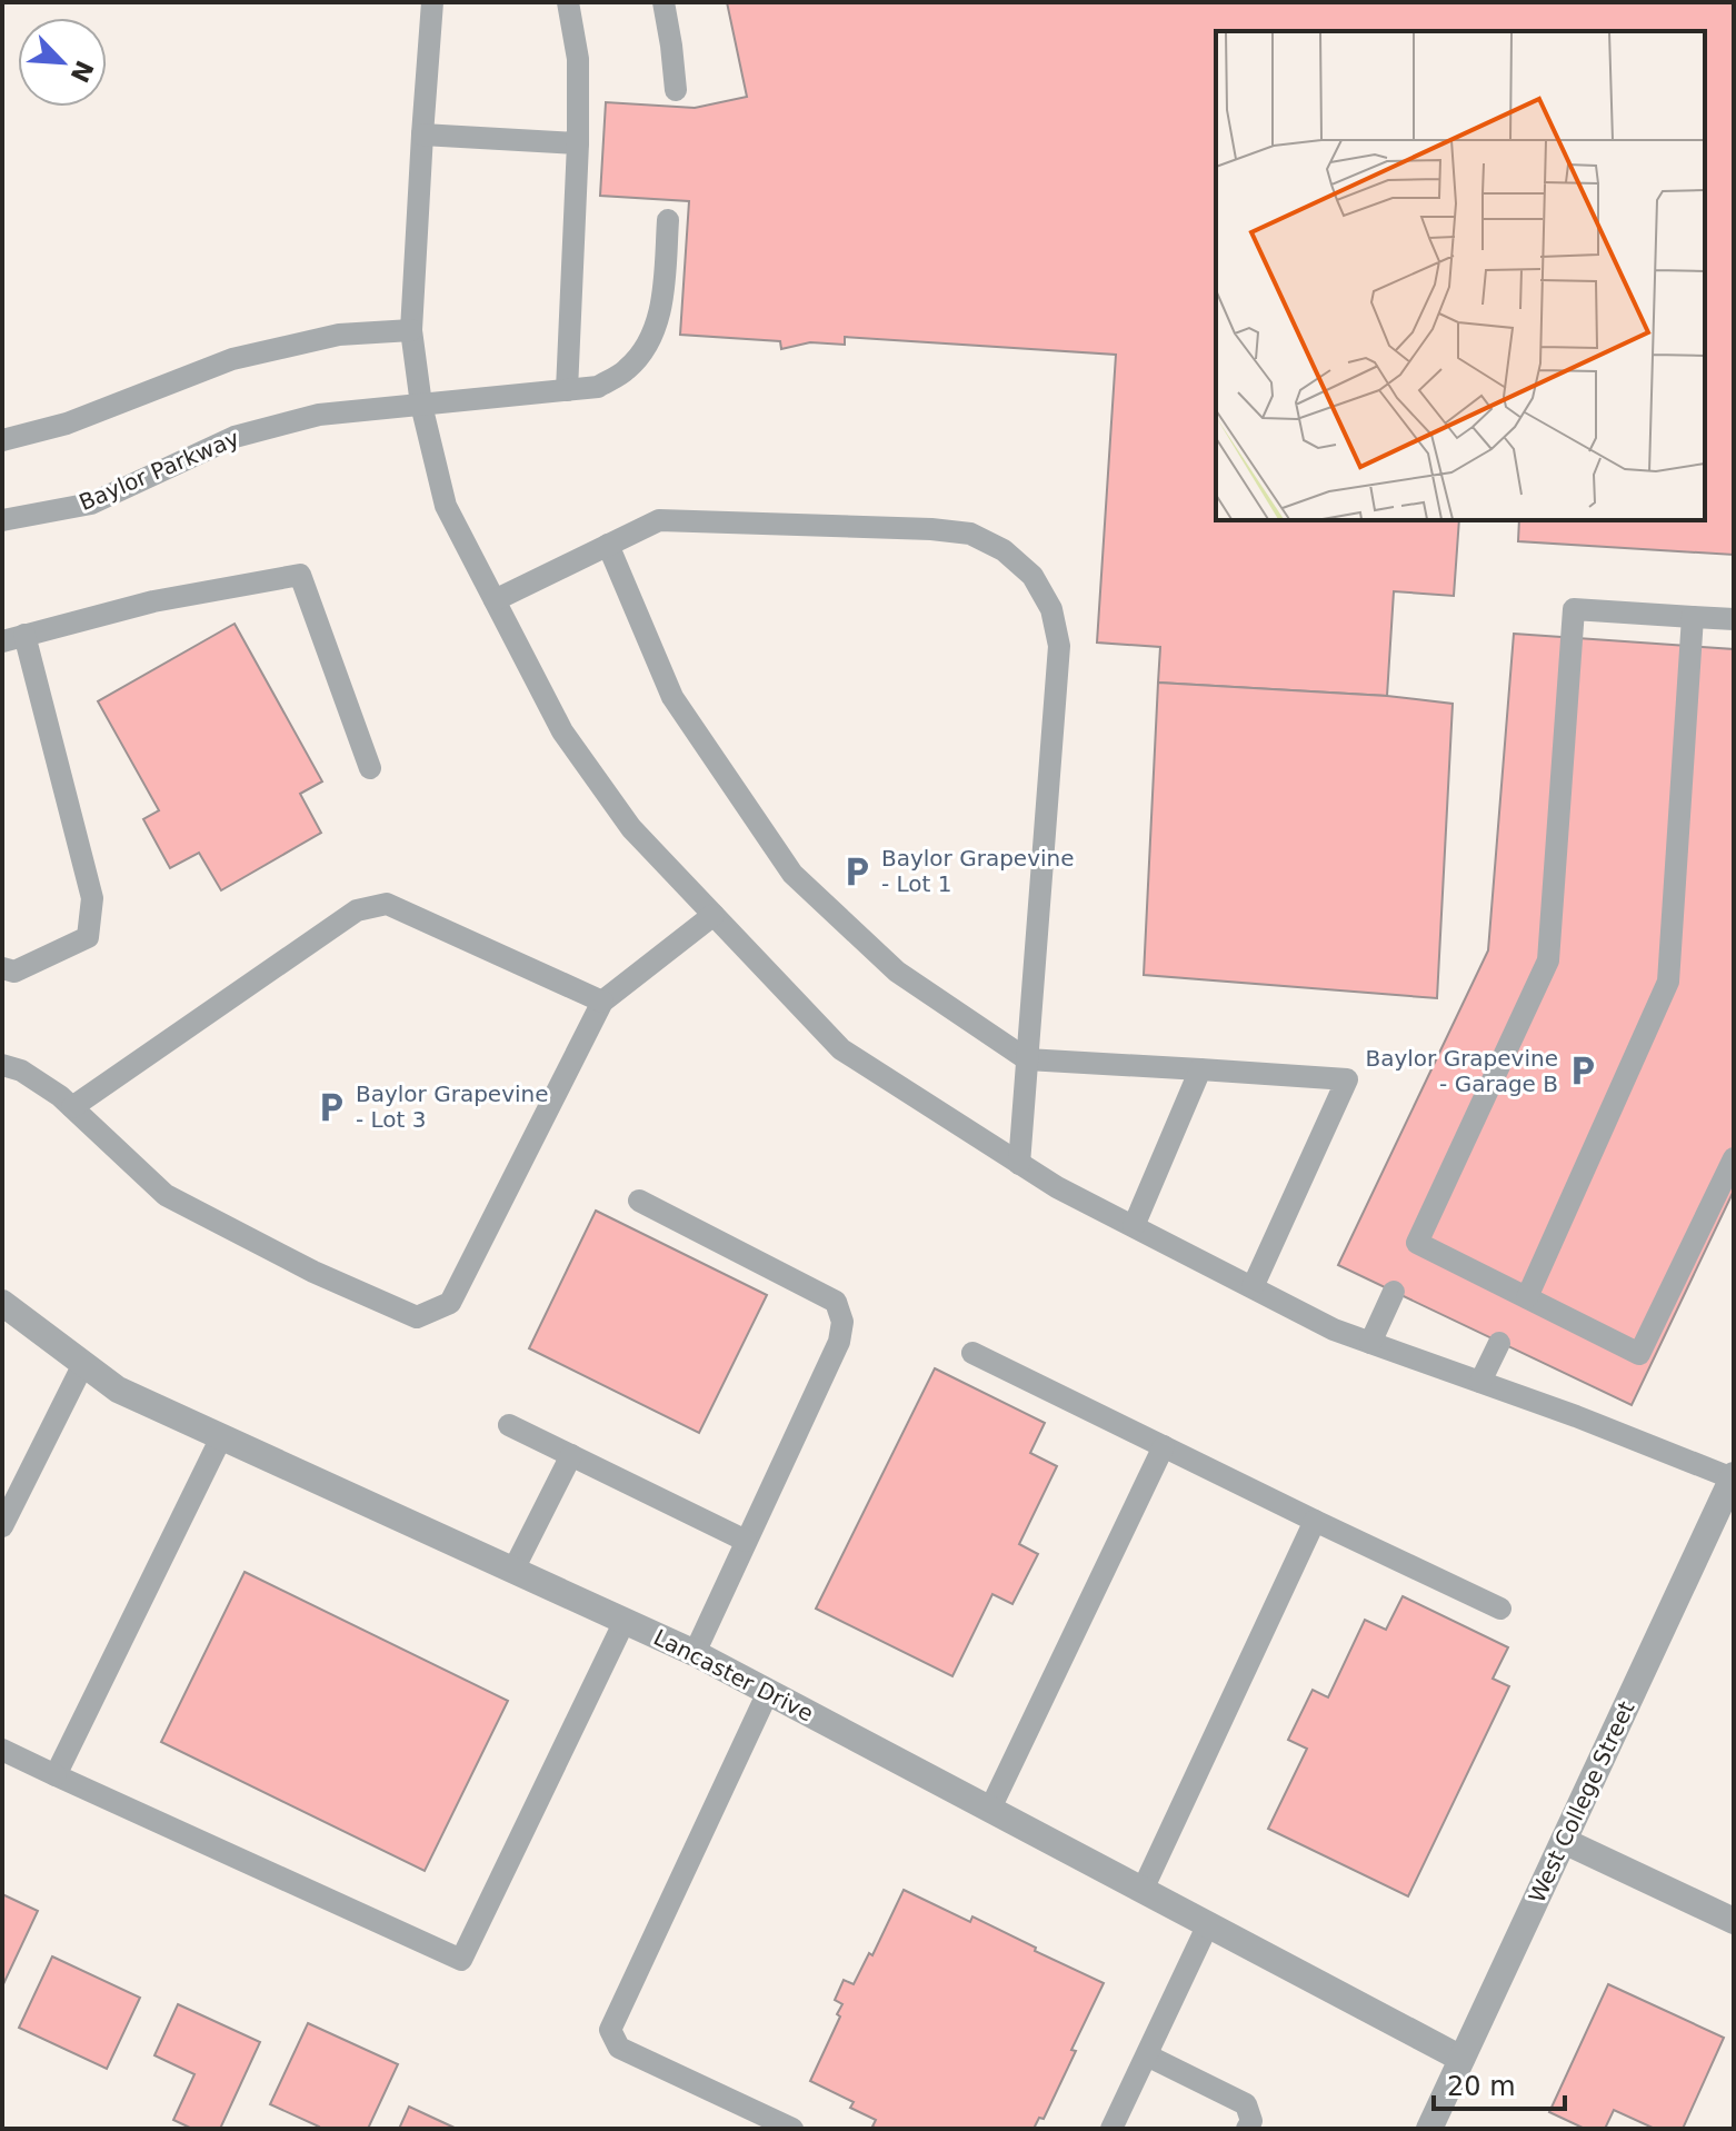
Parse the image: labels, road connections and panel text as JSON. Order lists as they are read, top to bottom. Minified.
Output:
{"streets":{"street":["Lancaster Drive","West College Street"],"lane":["Baylor Parkway"]},"crossings":[["Lancaster Drive","West College Street"]],"places":{"parking":["Baylor Grapevine - Lot 1","Baylor Grapevine - Garage B","Baylor Grapevine - Lot 3"]},"scale_bar":"20 m","north":"bottom right"}
